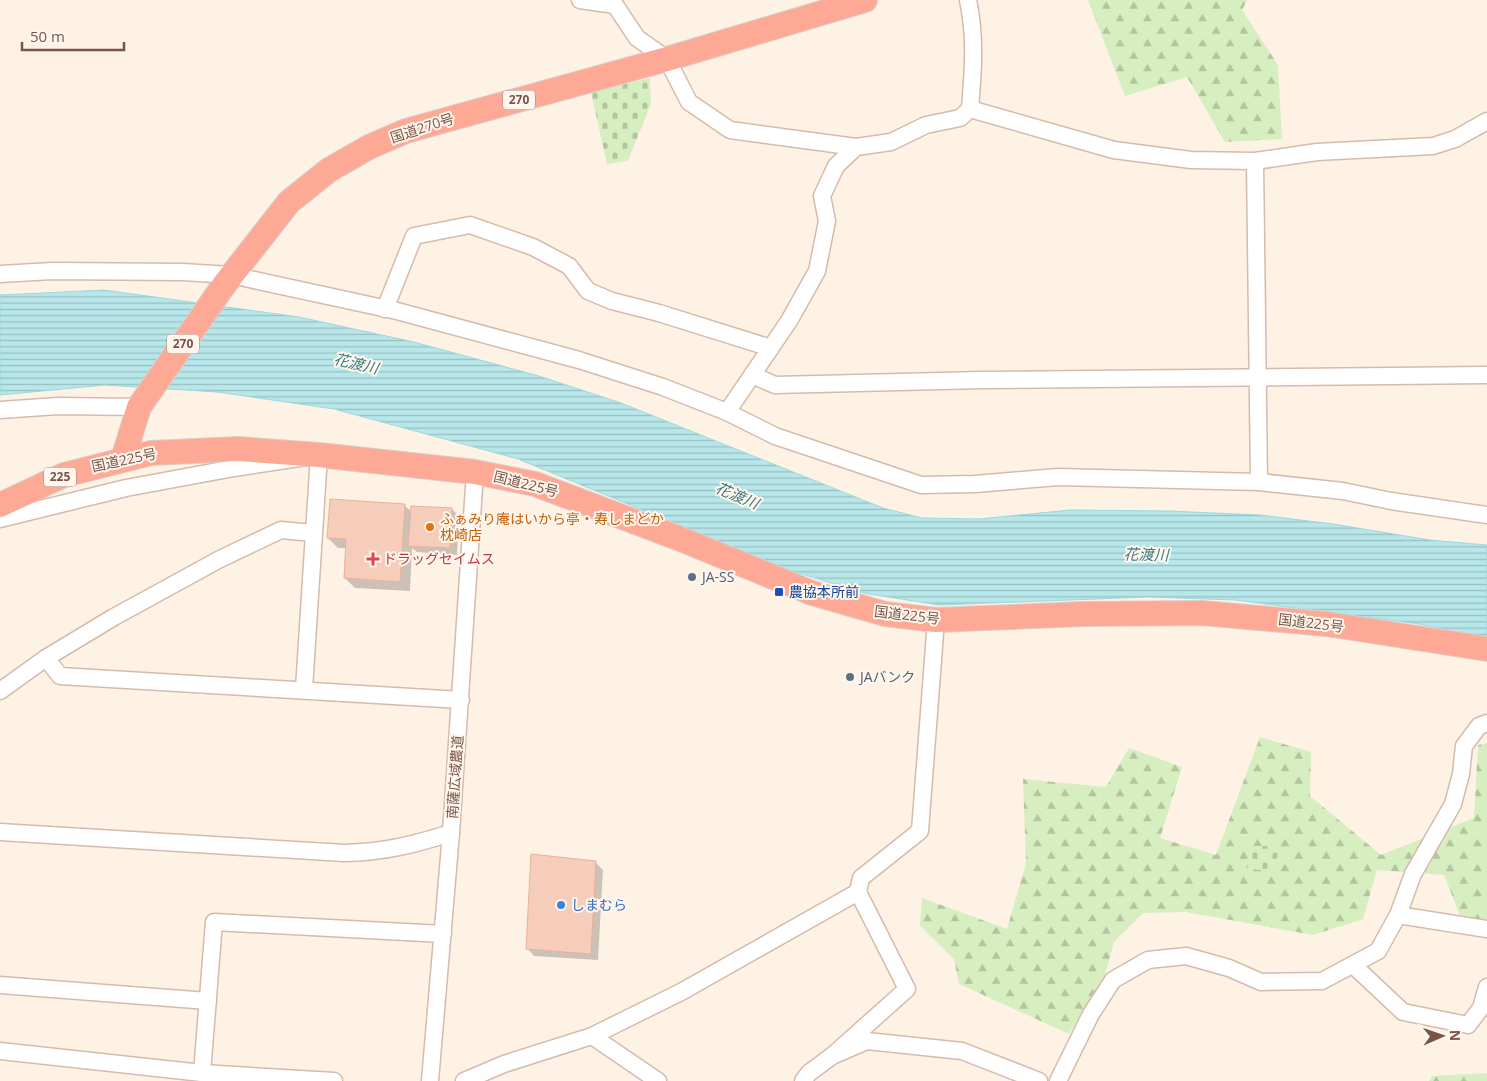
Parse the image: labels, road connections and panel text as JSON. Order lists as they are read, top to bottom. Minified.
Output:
{"streets":{"highway":["270","国道270号","国道225号","225"],"street":["南薩広域農道"]},"crossings":[["国道270号","国道225号"],["国道225号","南薩広域農道"]],"water":["花渡川"],"places":{"other":["ふぁみり庵はいから亭・寿しまどか 枕崎店","JA-SS","JAバンク","しまむら"],"health":["ドラッグセイムス"],"transit":["農協本所前"]},"scale_bar":"50 m","north":"right"}
